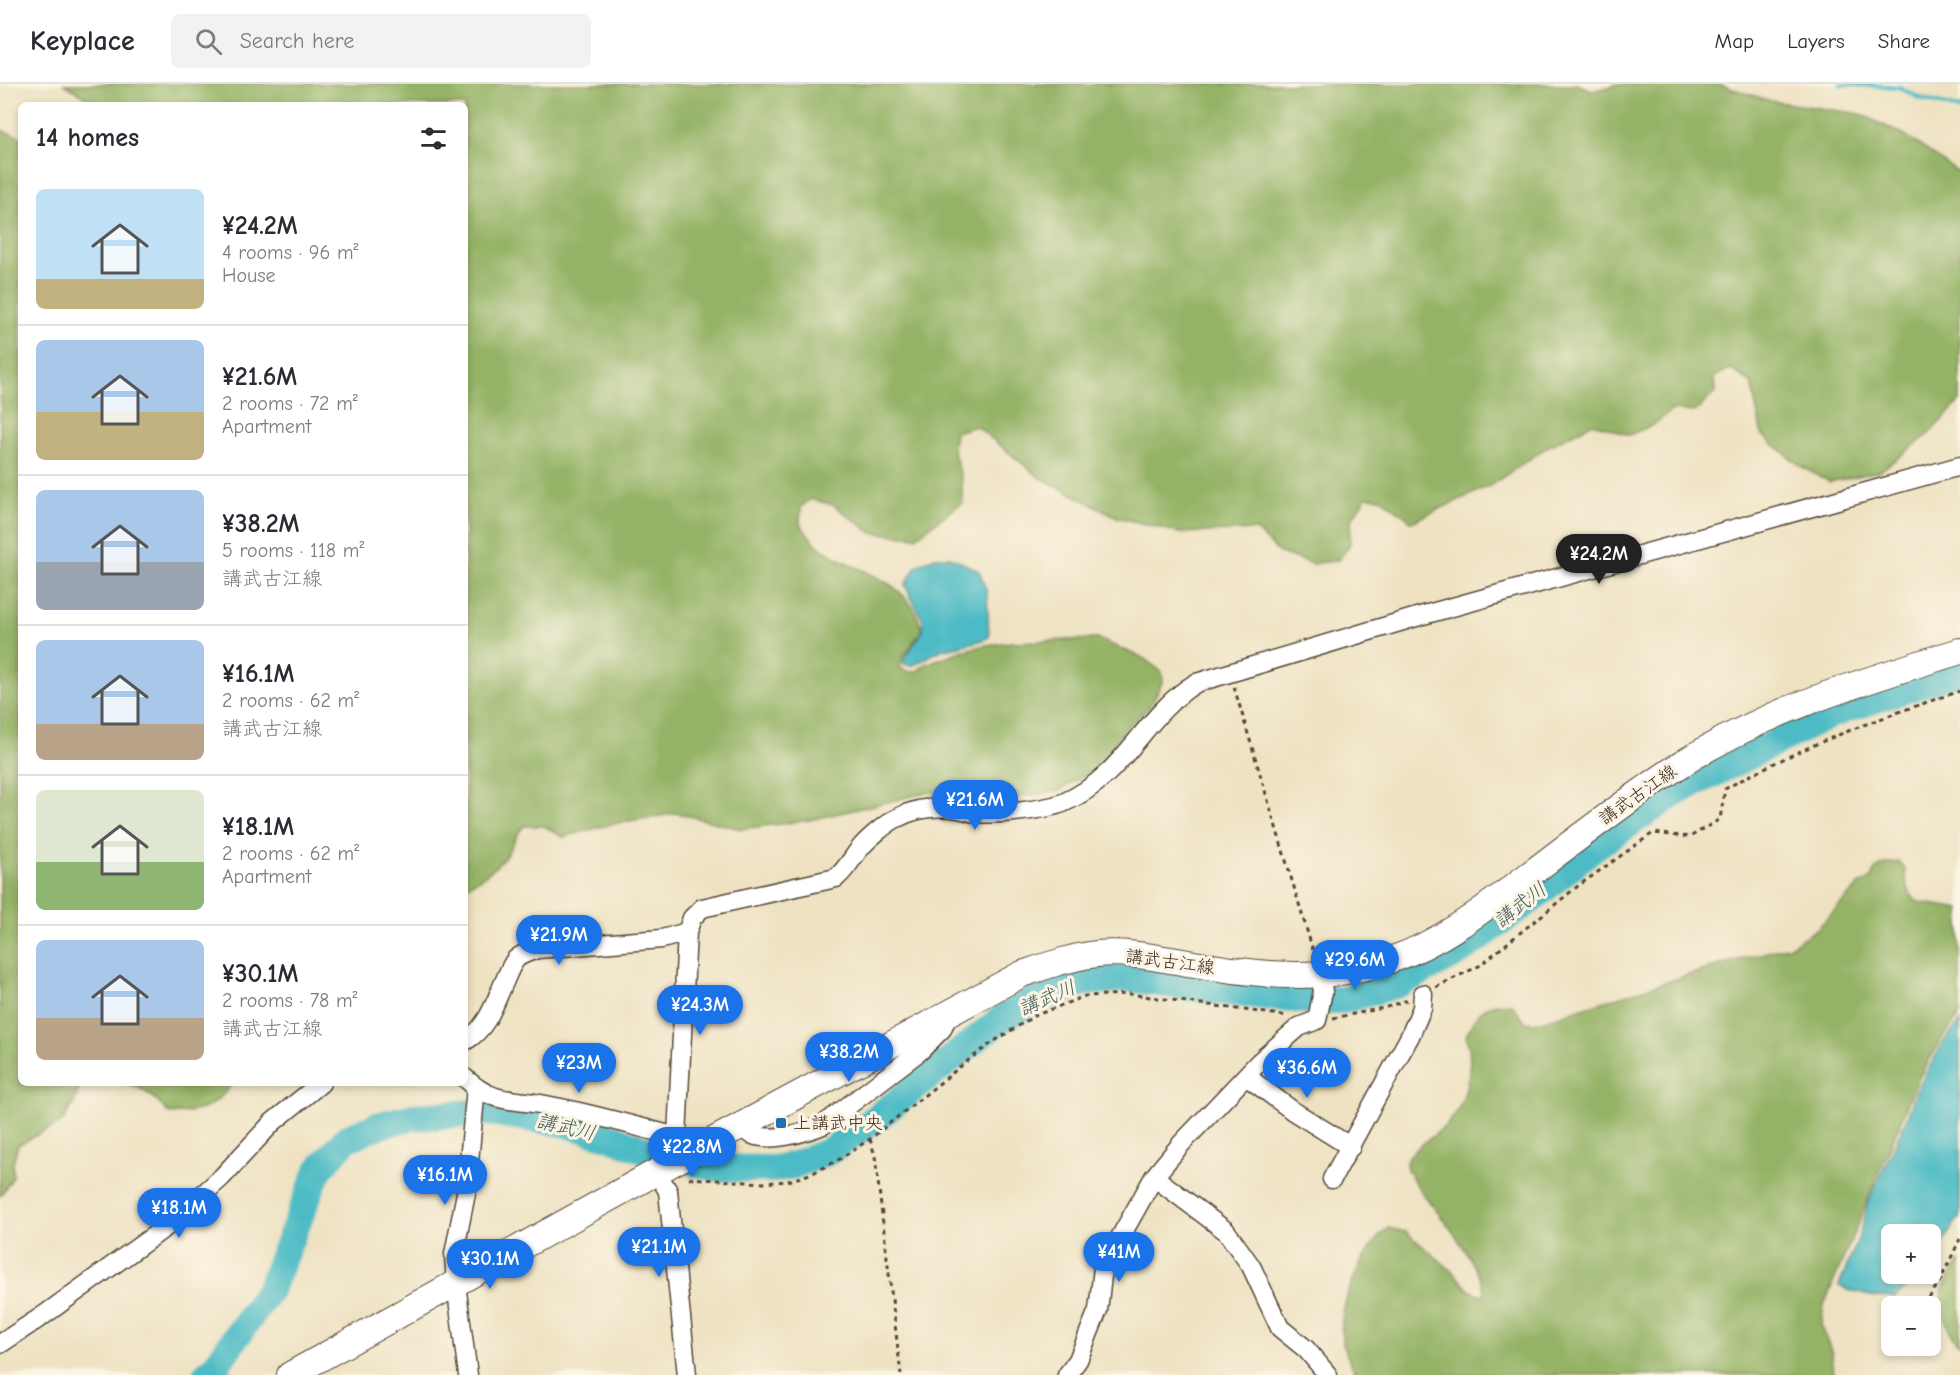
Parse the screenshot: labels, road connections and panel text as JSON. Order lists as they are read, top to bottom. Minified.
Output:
{"streets":{"main road":["講武古江線"]},"water":["講武川"],"places":{"transit":["上講武中央"]},"page":{"header":"Keyplace","search":"Search here","nav":["Map","Layers","Share"],"heading":"14 homes","list":[{"name":"¥24.2M","note":"4 rooms · 96 m² · House"},{"name":"¥21.6M","note":"2 rooms · 72 m² · Apartment"},{"name":"¥38.2M","note":"5 rooms · 118 m² · 講武古江線"},{"name":"¥16.1M","note":"2 rooms · 62 m² · 講武古江線"},{"name":"¥18.1M","note":"2 rooms · 62 m² · Apartment"},{"name":"¥30.1M","note":"2 rooms · 78 m² · 講武古江線"}],"price":["¥24.2M","¥21.6M","¥21.9M","¥29.6M","¥24.3M","¥38.2M","¥23M","¥36.6M","¥22.8M","¥16.1M","¥18.1M","¥21.1M","¥41M","¥30.1M"],"map_buttons":["+","−"]}}
